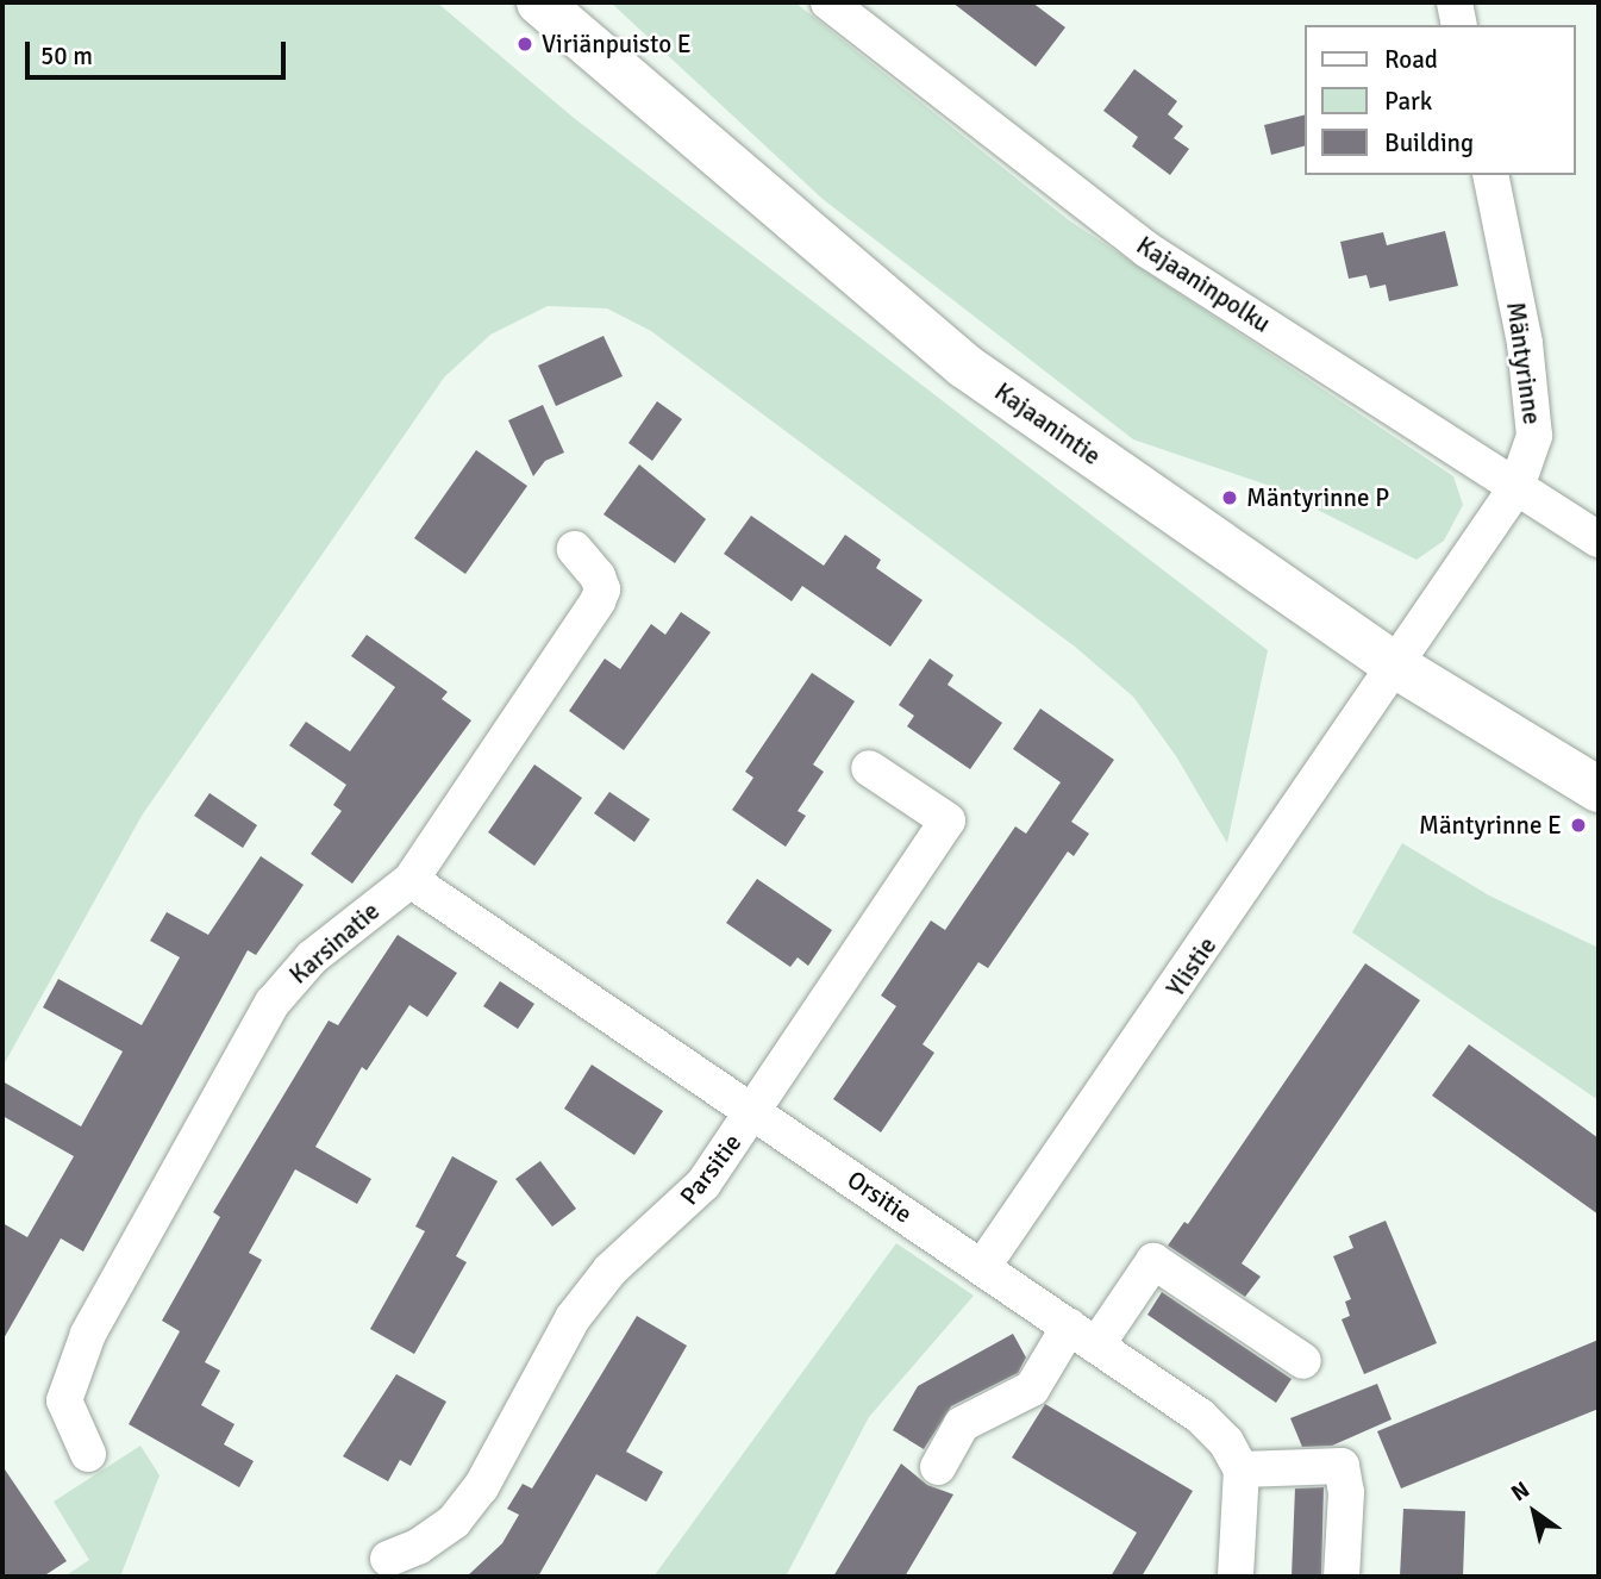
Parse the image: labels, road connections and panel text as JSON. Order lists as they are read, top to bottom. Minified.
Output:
{"streets":{"main road":["Kajaanintie"],"street":["Kajaaninpolku","Mäntyrinne","Karsinatie","Ylistie","Parsitie","Orsitie"]},"crossings":[["Kajaaninpolku","Mäntyrinne"],["Mäntyrinne","Kajaanintie"],["Mäntyrinne","Ylistie"],["Kajaanintie","Ylistie"],["Karsinatie","Orsitie"],["Ylistie","Orsitie"],["Parsitie","Orsitie"]],"places":["Viriänpuisto E","Mäntyrinne P","Mäntyrinne E"],"legend":["Road","Park","Building"],"scale_bar":"50 m","north":"top left"}
